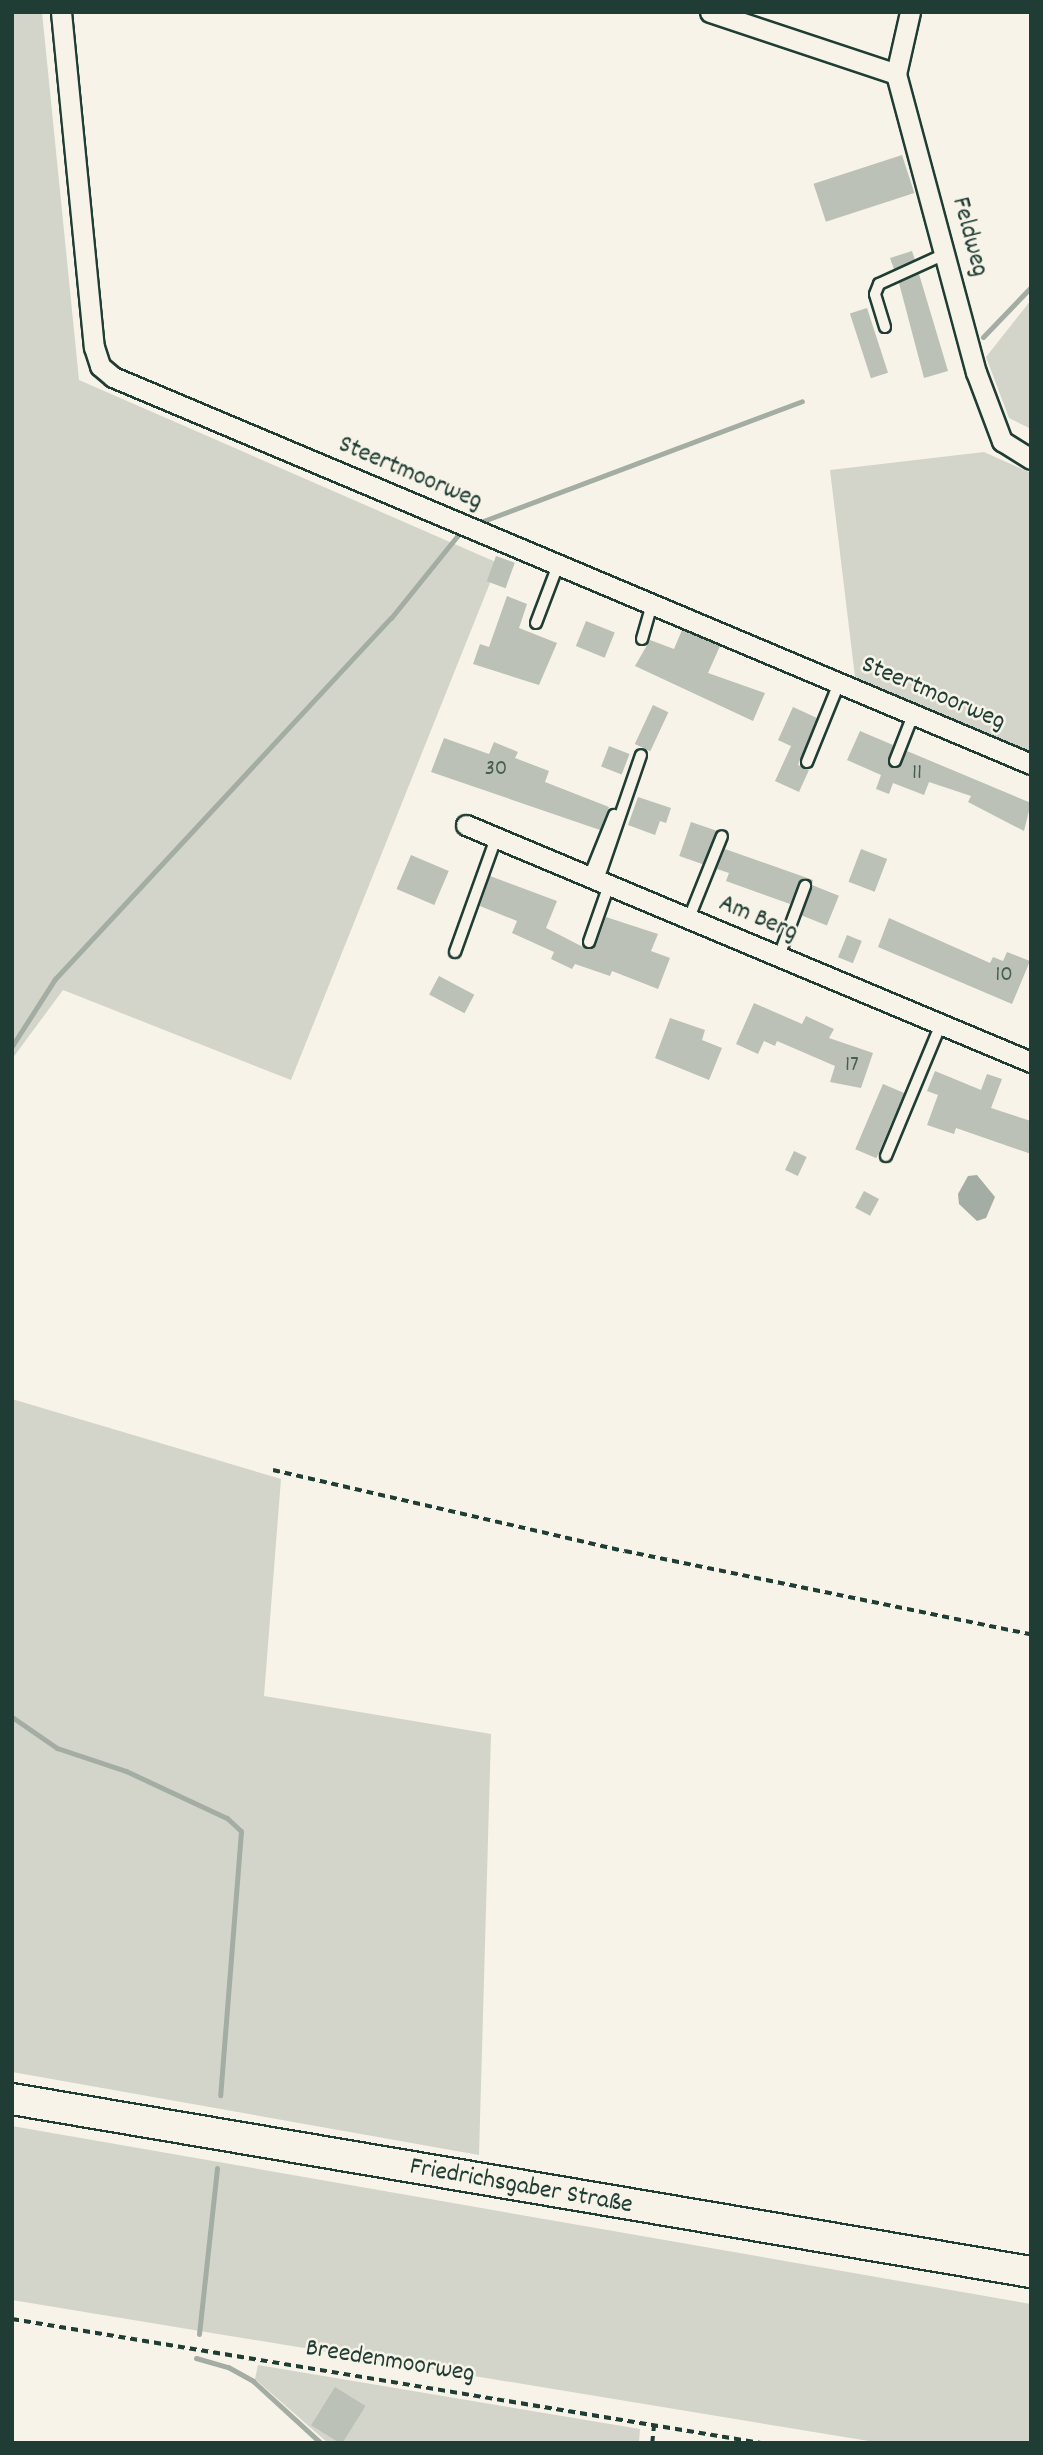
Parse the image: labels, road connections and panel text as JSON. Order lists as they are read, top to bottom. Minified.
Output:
{"streets":{"main road":["Friedrichsgaber Straße"],"street":["Feldweg","Steertmoorweg","Am Berg"],"path":["Breedenmoorweg"]},"house_numbers":["30","11","10","17"]}
